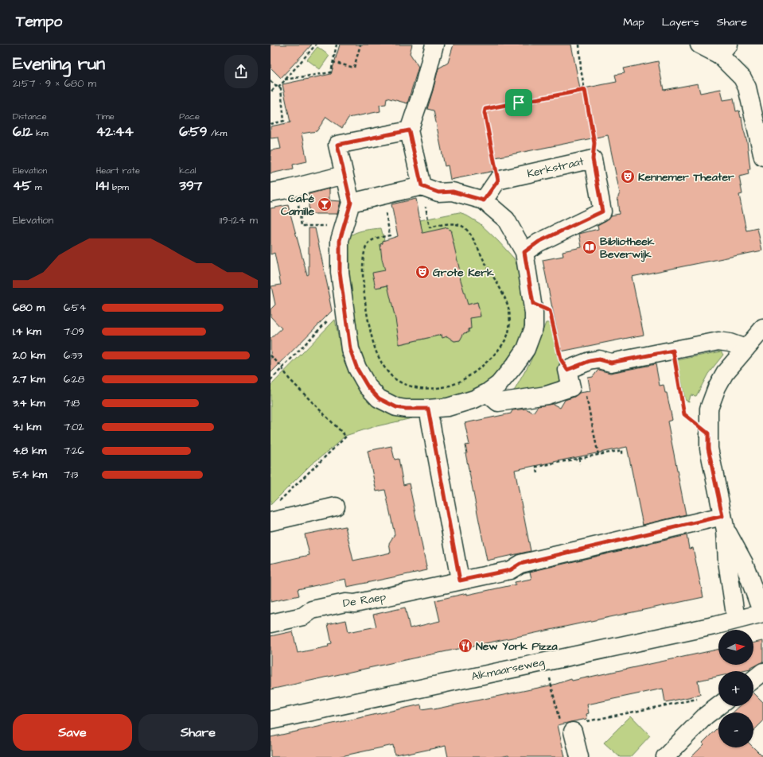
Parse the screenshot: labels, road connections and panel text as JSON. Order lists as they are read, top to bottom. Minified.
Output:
{"streets":{"street":["Kerkstraat","De Raep","Alkmaarseweg"]},"places":{"theatre":["Kennemer Theater","Grote Kerk"],"bar":["Café Camille"],"library":["Bibliotheek Beverwijk"],"restaurant":["New York Pizza"]},"north":"right","page":{"header":"Tempo","nav":["Map","Layers","Share"],"heading":["Evening run","21:57 · 9 × 680 m"],"stats":[["Distance","6.12 km"],["Time","42:44"],["Pace","6:59 /km"],["Elevation","45 m"],["Heart rate","141 bpm"],["kcal","397"]],"chart":["Elevation","119–124 m"],"list":[{"name":"680 m","note":"6:54"},{"name":"1.4 km","note":"7:09"},{"name":"2.0 km","note":"6:33"},{"name":"2.7 km","note":"6:28"},{"name":"3.4 km","note":"7:18"},{"name":"4.1 km","note":"7:02"},{"name":"4.8 km","note":"7:26"},{"name":"5.4 km","note":"7:13"}],"map_buttons":["+","−"],"buttons":["Save","Share"]}}
